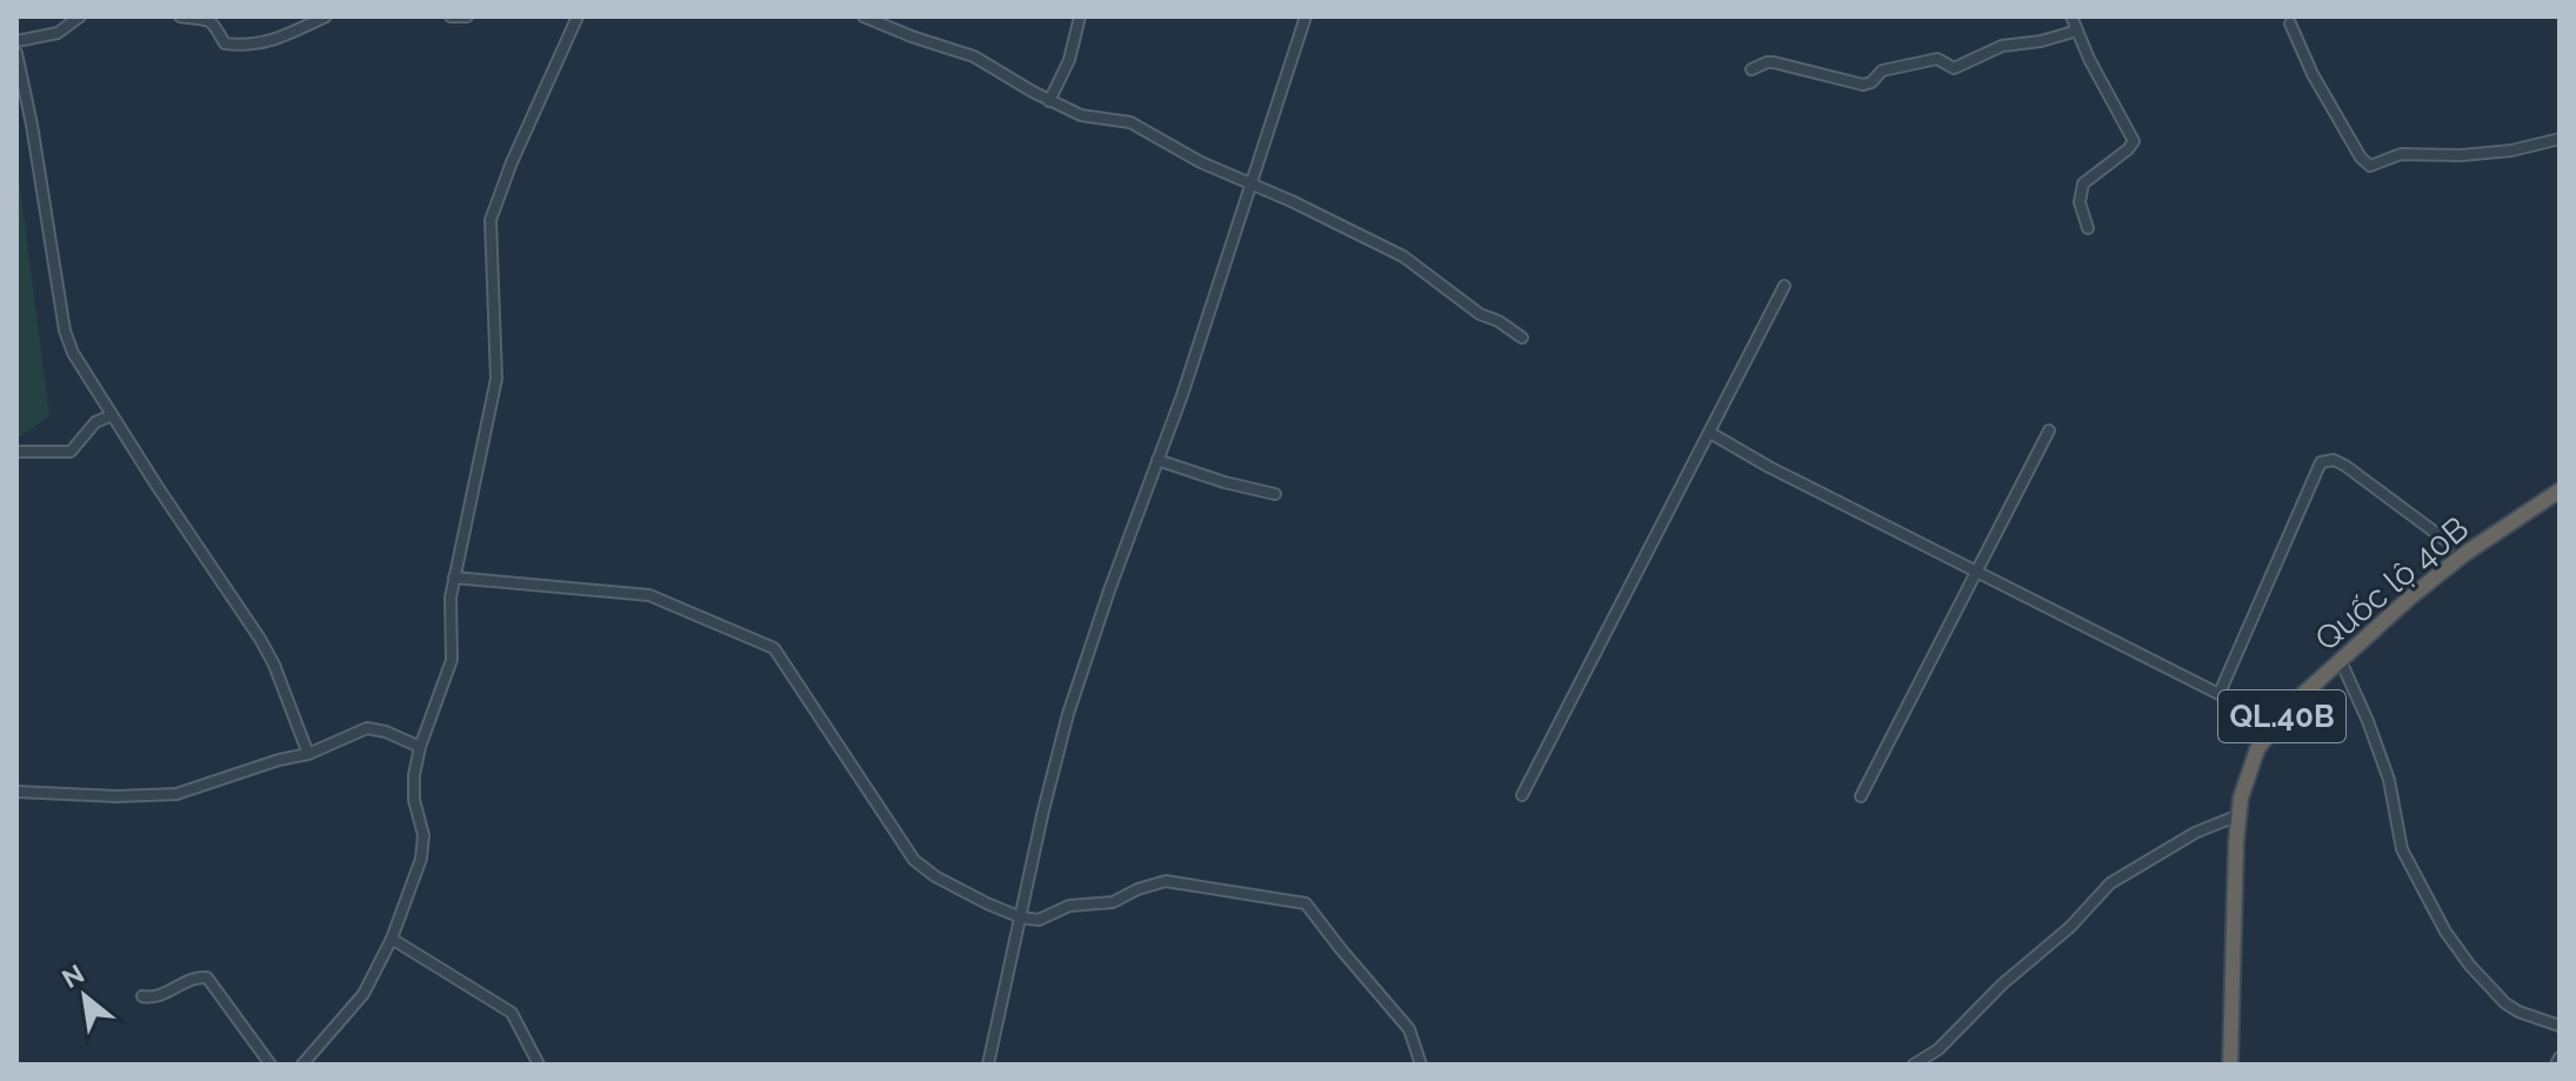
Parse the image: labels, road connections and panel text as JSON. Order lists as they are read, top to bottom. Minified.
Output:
{"streets":{"highway":["Quốc lộ 40B","QL.40B"]},"north":"top left"}
